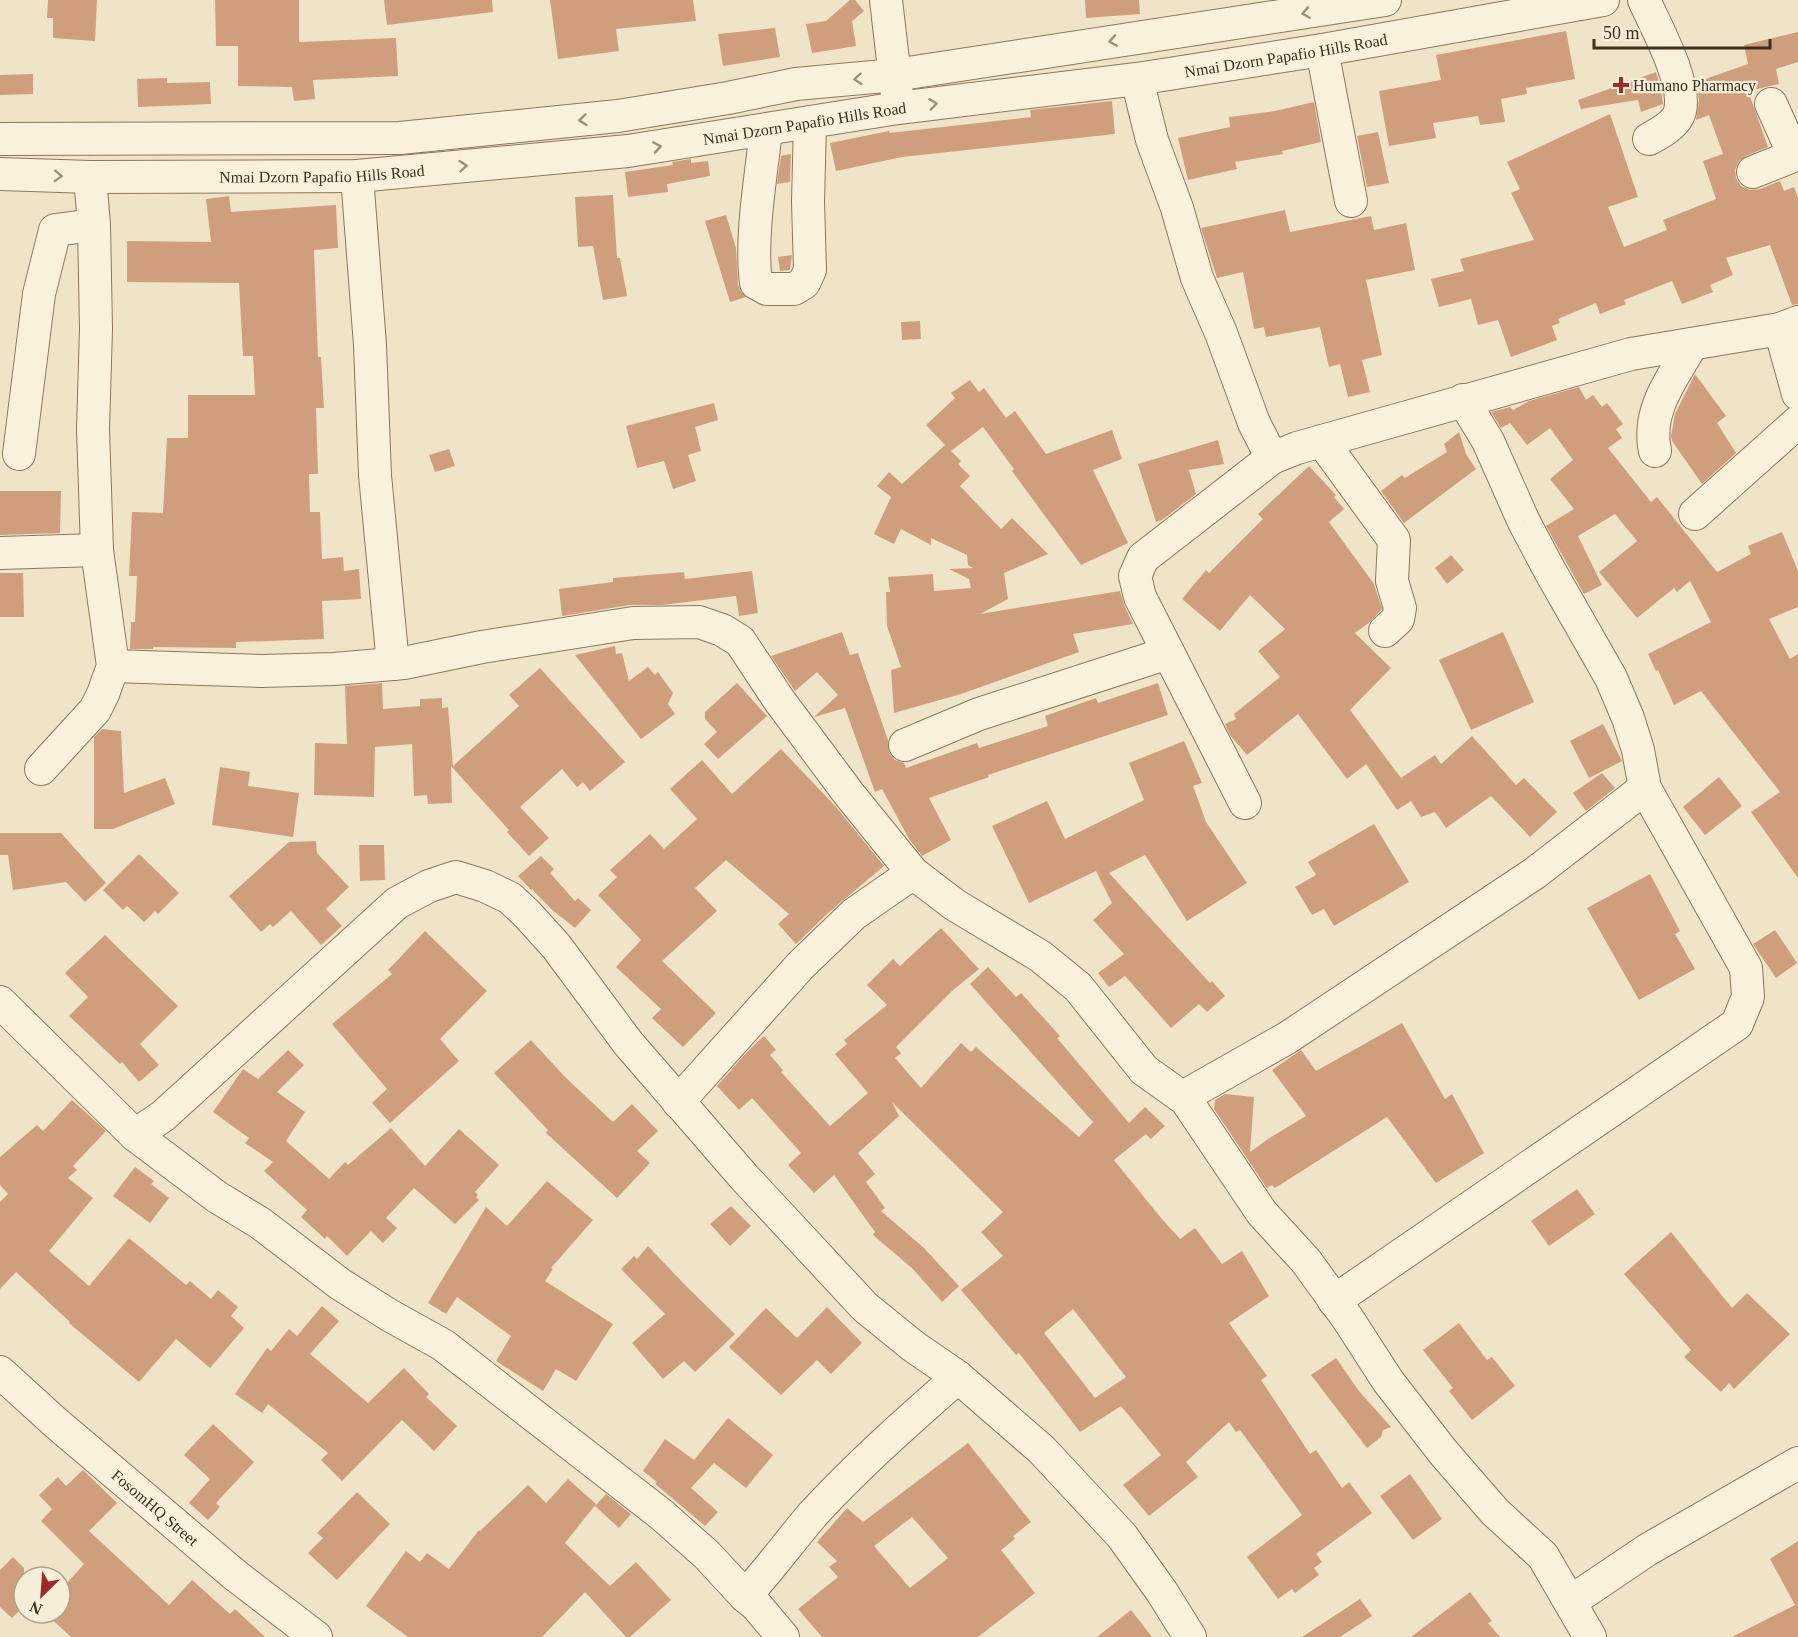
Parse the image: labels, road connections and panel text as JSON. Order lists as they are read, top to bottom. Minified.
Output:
{"streets":{"street":["Nmai Dzorn Papafio Hills Road","FosomHQ Street"]},"places":{"health":["Humano Pharmacy"]},"scale_bar":"50 m","north":"bottom left"}
